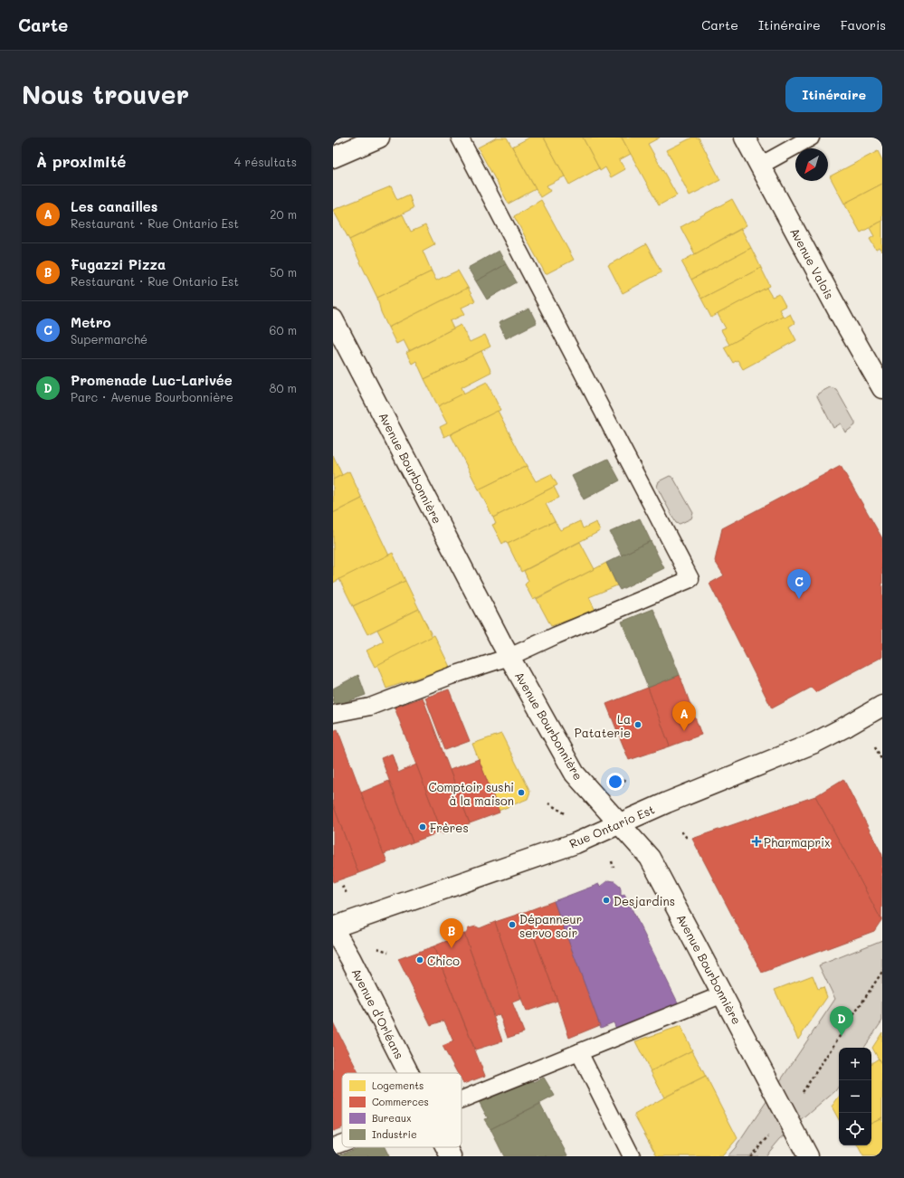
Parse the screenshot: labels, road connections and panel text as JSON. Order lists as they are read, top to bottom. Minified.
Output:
{"streets":{"street":["Avenue Valois","Avenue Bourbonnière","Rue Ontario Est","Avenue d'Orléans"]},"crossings":[["Avenue Bourbonnière","Rue Ontario Est"],["Rue Ontario Est","Avenue d'Orléans"]],"places":{"other":["La Pataterie","Comptoir sushi à la maison","Frères","Desjardins","Dépanneur servo soir","Chico"],"health":["Pharmaprix"]},"legend":["Logements","Commerces","Bureaux","Industrie"],"north":"bottom left","page":{"header":"Carte","nav":["Carte","Itinéraire","Favoris"],"buttons":"Itinéraire","title":"Nous trouver","heading":["À proximité","4 résultats"],"list":[{"mark":"A","name":"Les canailles","note":"Restaurant · Rue Ontario Est","value":"20 m"},{"mark":"B","name":"Fugazzi Pizza","note":"Restaurant · Rue Ontario Est","value":"50 m"},{"mark":"C","name":"Metro","note":"Supermarché","value":"60 m"},{"mark":"D","name":"Promenade Luc-Larivée","note":"Parc · Avenue Bourbonnière","value":"80 m"}],"pins":["C","A","B","D"],"map_buttons":["+","−"]}}
